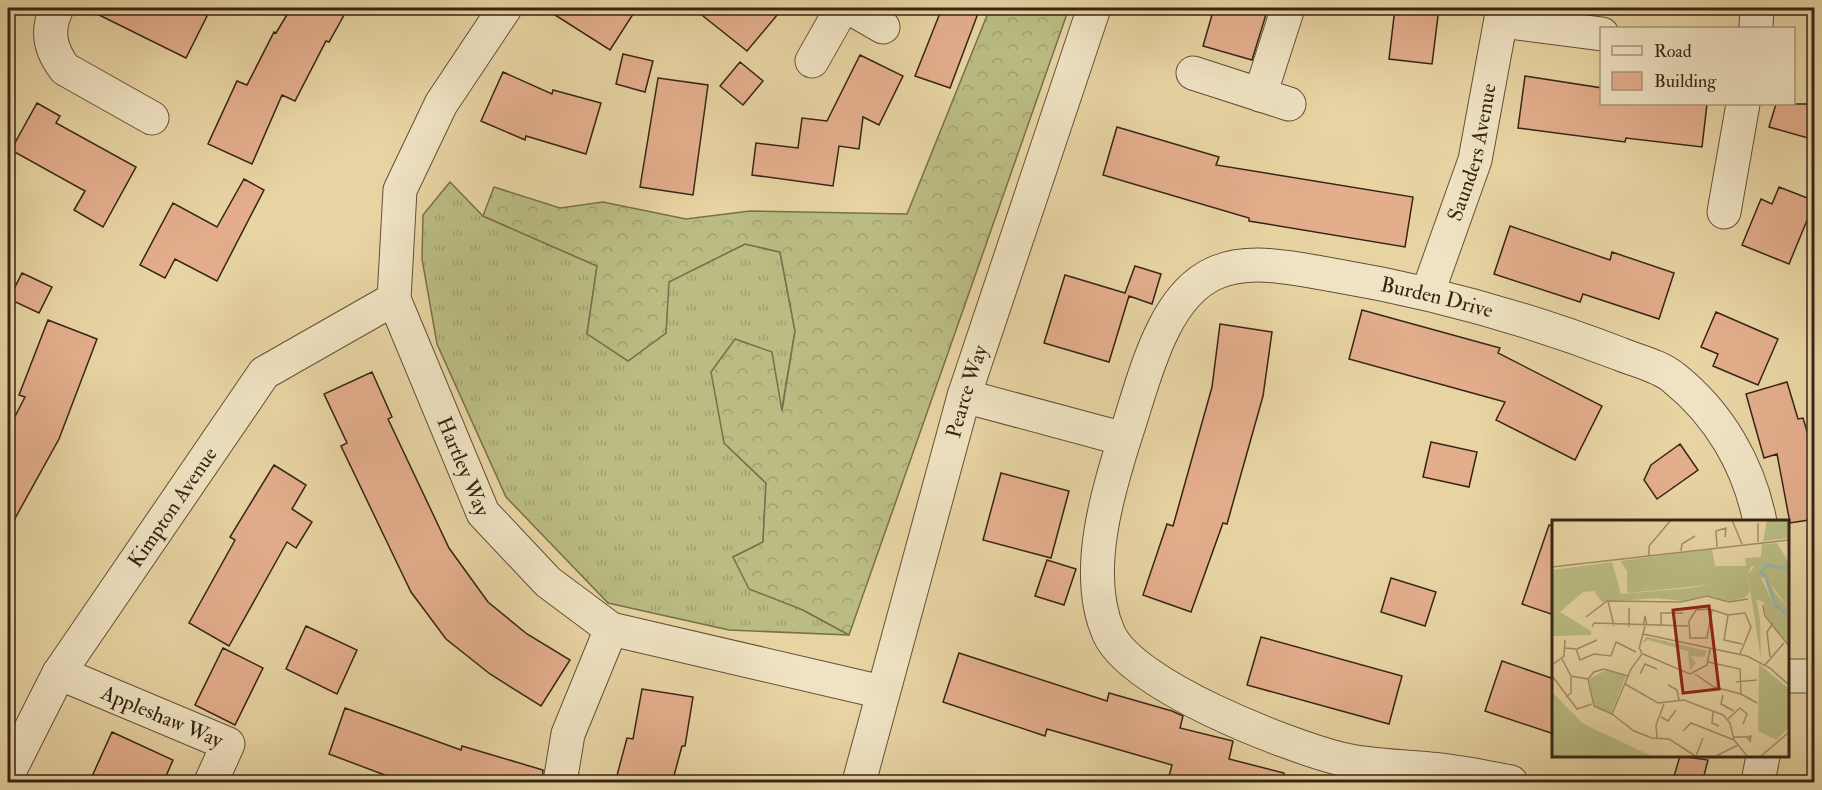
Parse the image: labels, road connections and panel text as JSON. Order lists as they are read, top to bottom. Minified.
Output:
{"streets":{"street":["Saunders Avenue","Burden Drive","Pearce Way","Hartley Way","Kimpton Avenue","Appleshaw Way"]},"crossings":[["Saunders Avenue","Burden Drive"],["Pearce Way","Hartley Way"],["Hartley Way","Kimpton Avenue"],["Kimpton Avenue","Appleshaw Way"]],"legend":["Road","Building"]}
